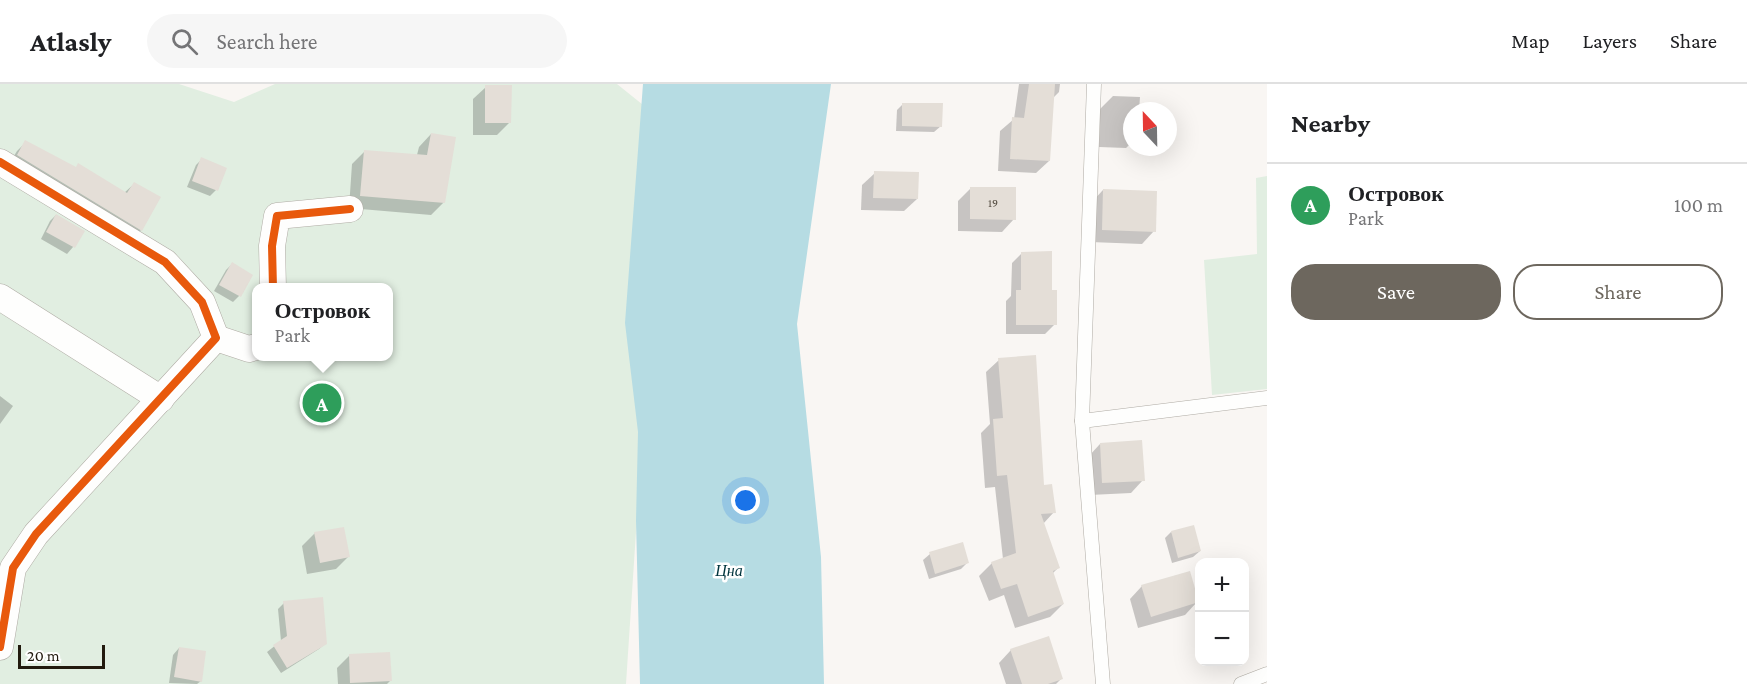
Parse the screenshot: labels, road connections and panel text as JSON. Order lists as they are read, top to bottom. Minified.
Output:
{"water":["Цна"],"house_numbers":["19"],"scale_bar":"20 m","north":"top","page":{"header":"Atlasly","search":"Search here","nav":["Map","Layers","Share"],"heading":"Nearby","list":[{"mark":"A","name":"Островок","note":"Park","value":"100 m"}],"buttons":["Save","Share"],"popup":["Островок","Park"],"pins":"A","map_buttons":["+","−"],"scale":"20 m"}}
